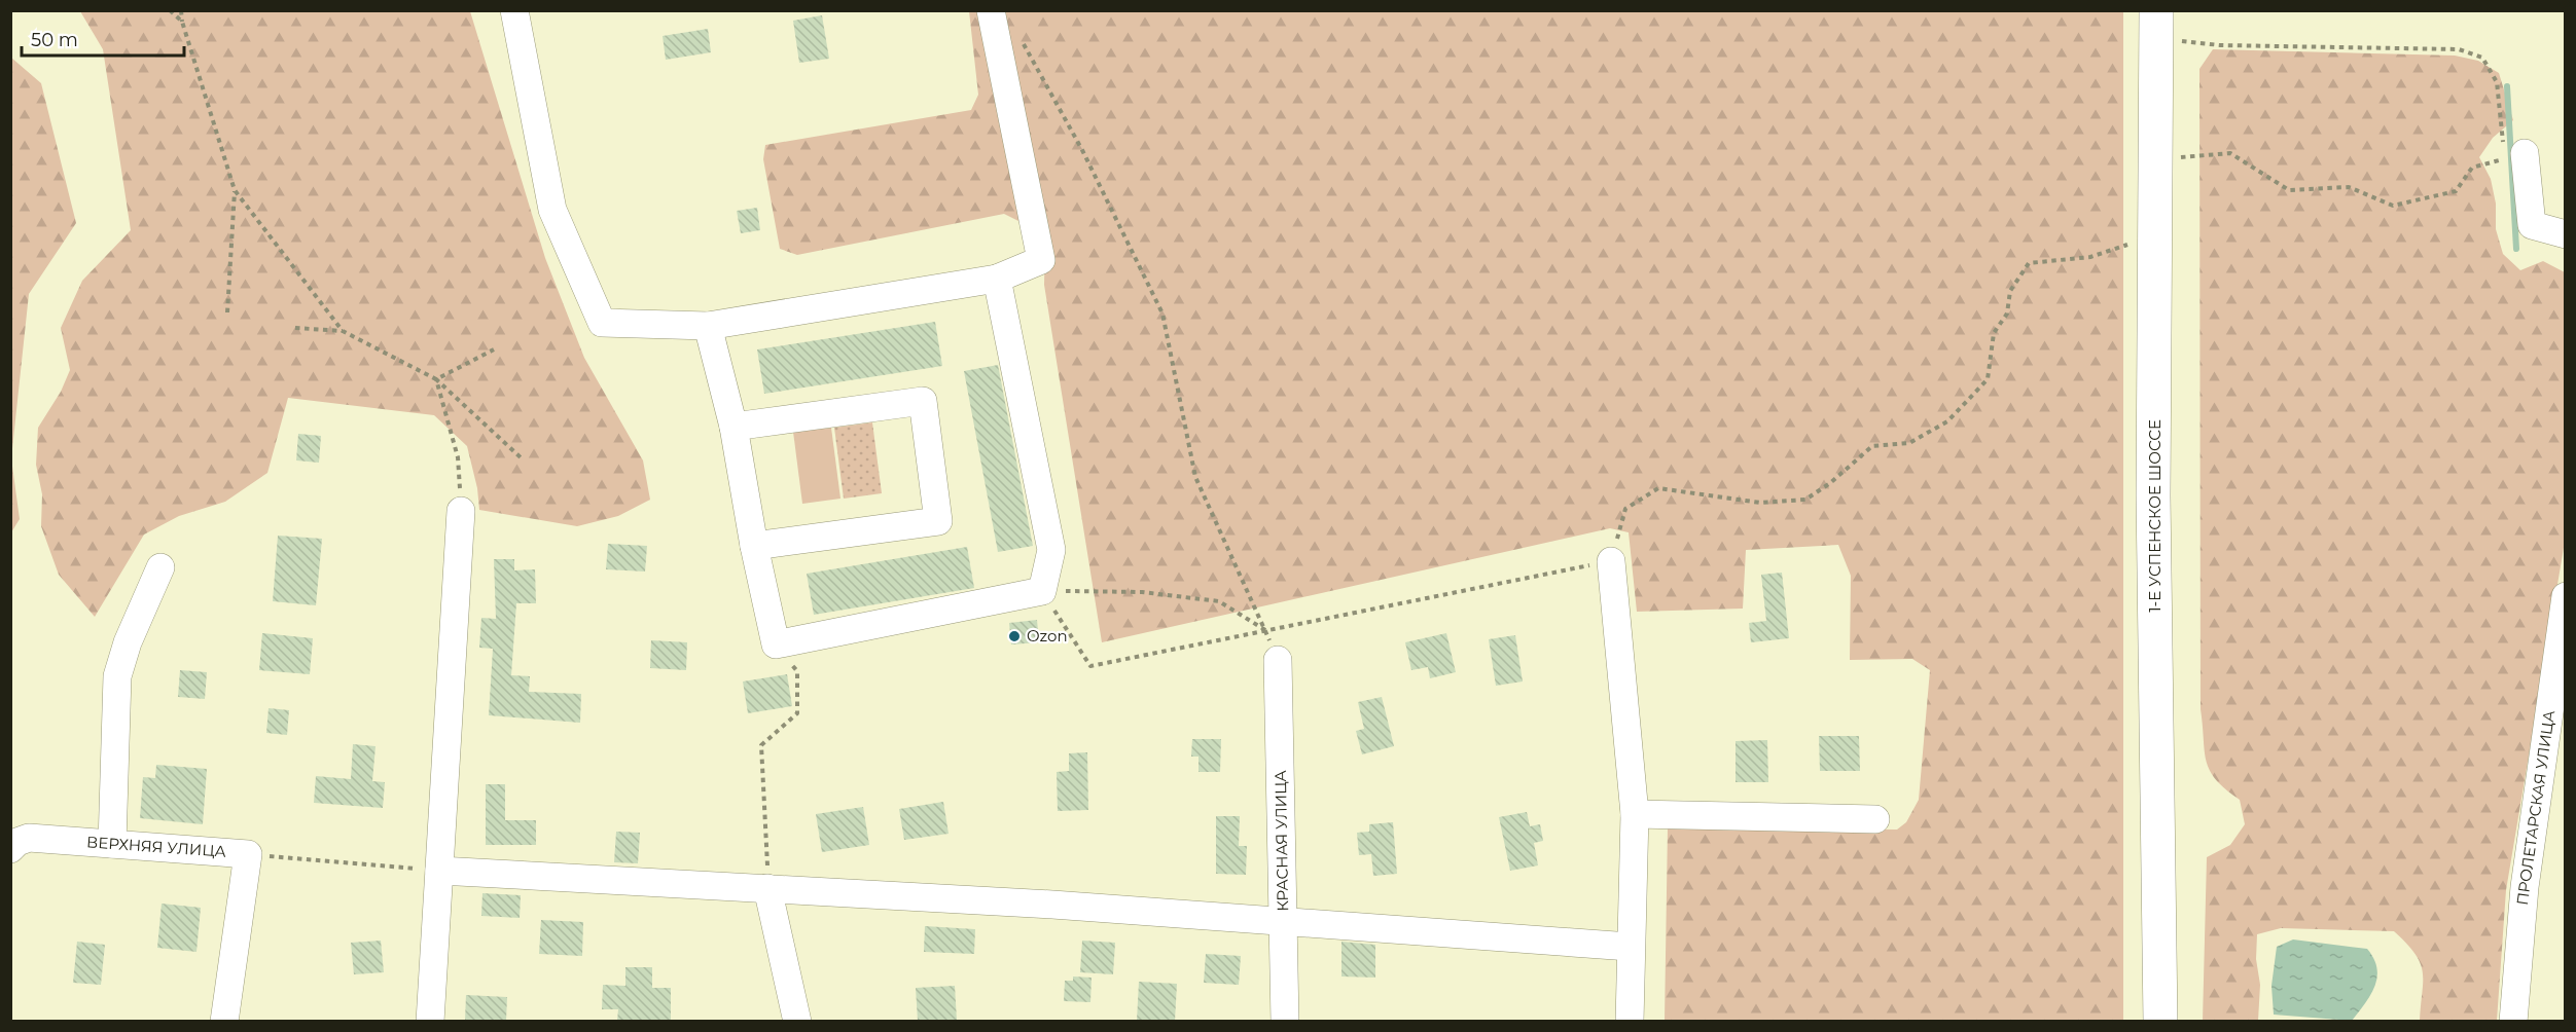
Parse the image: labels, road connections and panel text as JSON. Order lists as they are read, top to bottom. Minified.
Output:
{"streets":{"main road":["1-Е УСПЕНСКОЕ ШОССЕ"],"street":["ПРОЛЕТАРСКАЯ УЛИЦА","КРАСНАЯ УЛИЦА","ВЕРХНЯЯ УЛИЦА"]},"places":["Ozon"],"scale_bar":"50 m"}
